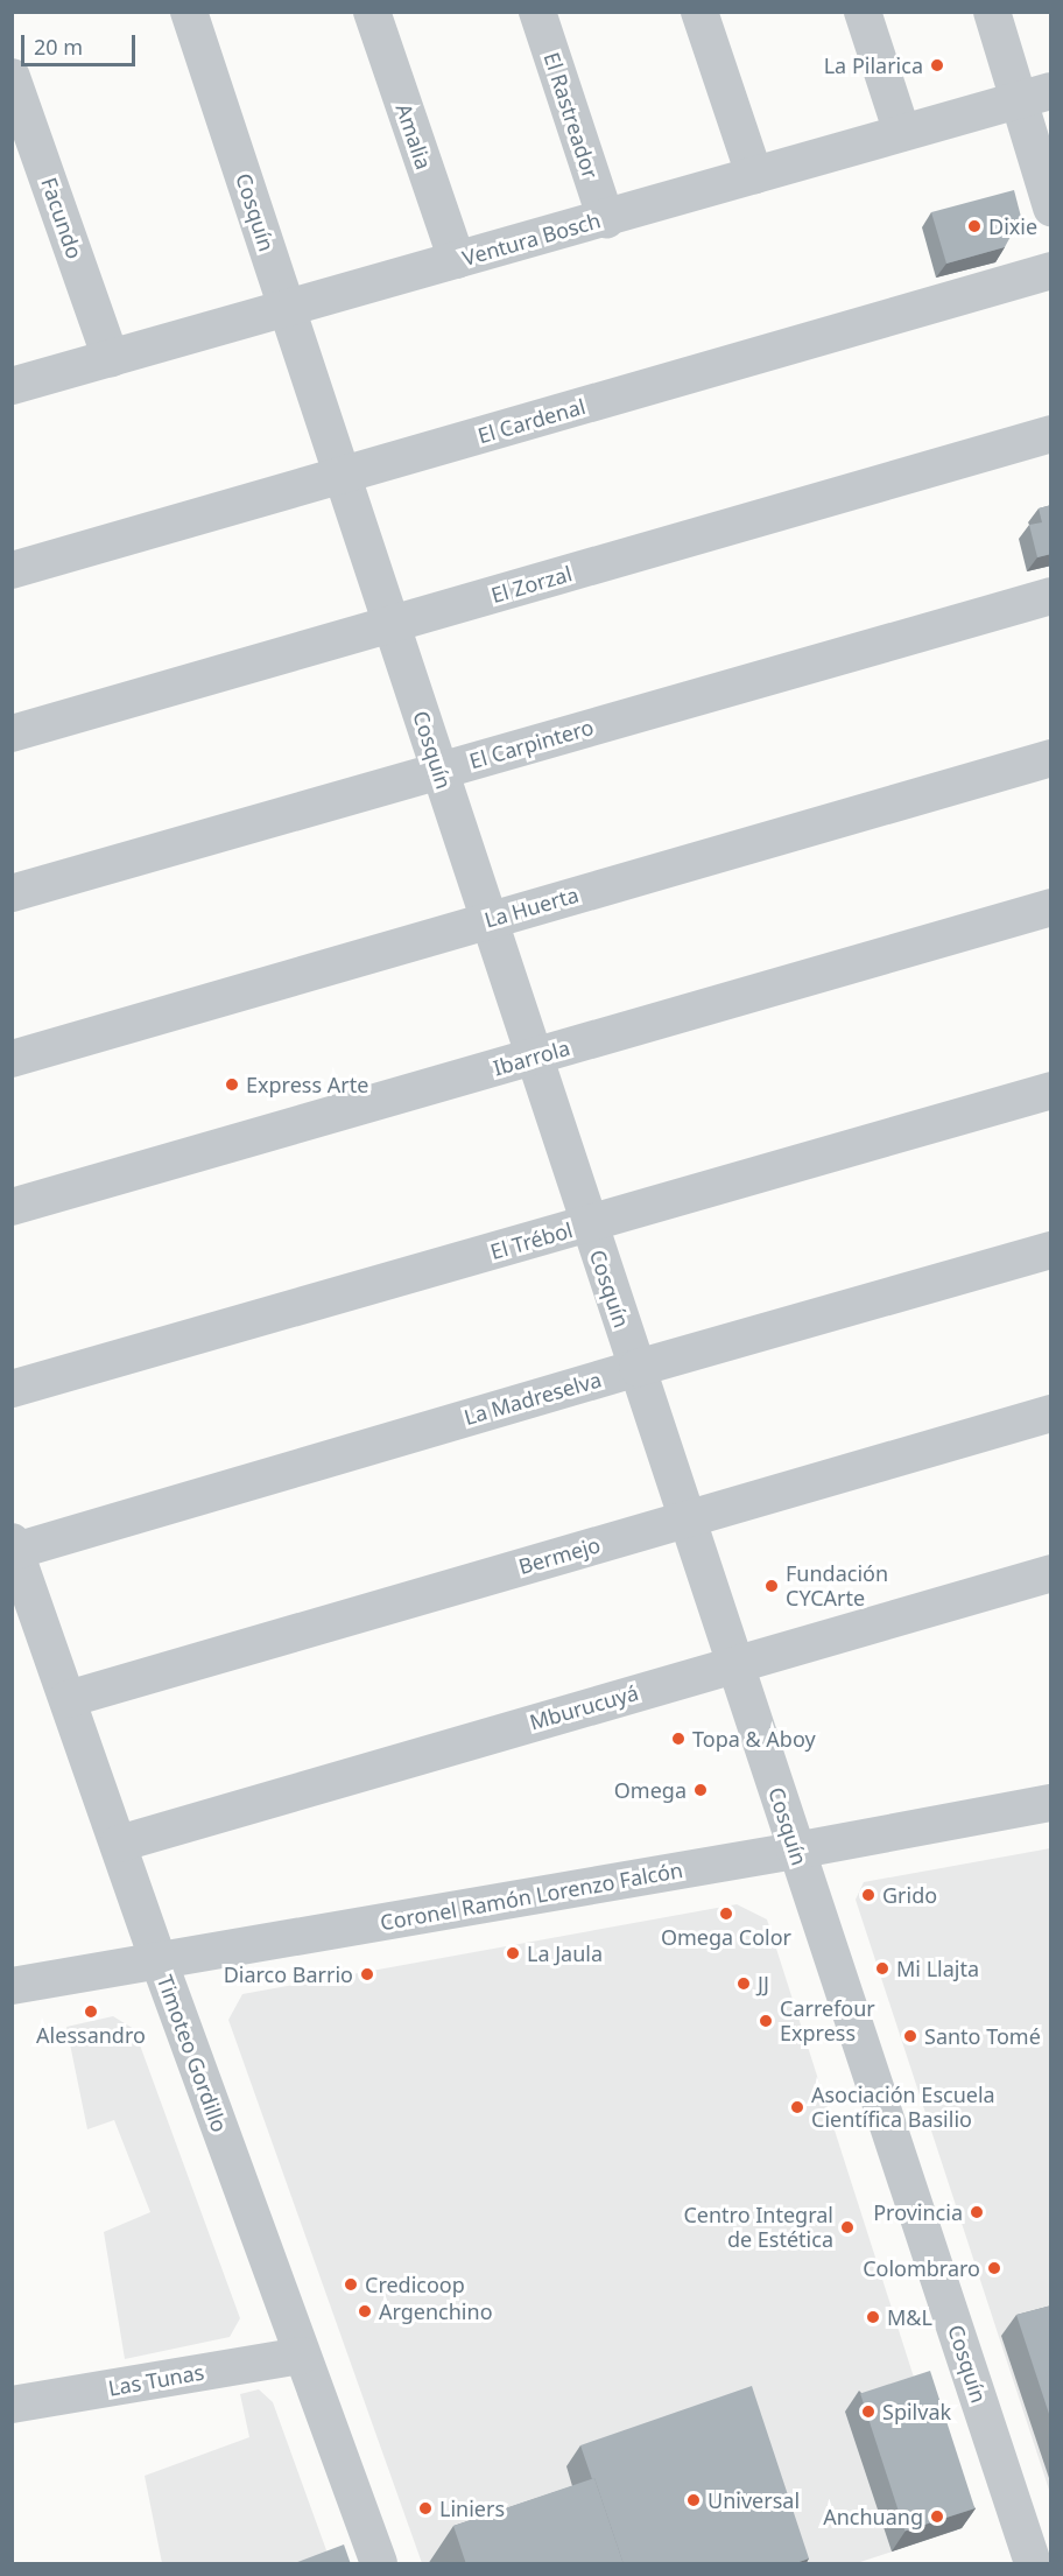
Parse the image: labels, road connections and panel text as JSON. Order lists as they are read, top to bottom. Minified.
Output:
{"streets":{"street":["El Rastreador","Amalia","Cosquín","Facundo","Ventura Bosch","El Cardenal","El Zorzal","El Carpintero","La Huerta","Ibarrola","El Trébol","La Madreselva","Bermejo","Mburucuyá","Coronel Ramón Lorenzo Falcón","Timoteo Gordillo","Las Tunas"]},"crossings":[["El Rastreador","Ventura Bosch"],["Amalia","Ventura Bosch"],["Cosquín","Ventura Bosch"],["Cosquín","El Cardenal"],["Cosquín","El Zorzal"],["Cosquín","El Carpintero"],["Cosquín","La Huerta"],["Cosquín","Ibarrola"],["Cosquín","El Trébol"],["Cosquín","La Madreselva"],["Cosquín","Bermejo"],["Cosquín","Mburucuyá"],["Cosquín","Coronel Ramón Lorenzo Falcón"],["Facundo","Ventura Bosch"],["La Madreselva","Timoteo Gordillo"],["Bermejo","Timoteo Gordillo"],["Mburucuyá","Timoteo Gordillo"],["Coronel Ramón Lorenzo Falcón","Timoteo Gordillo"],["Timoteo Gordillo","Las Tunas"]],"places":["La Pilarica","Dixie","Express Arte","Fundación CYCArte","Topa & Aboy","Omega","Grido","Omega Color","La Jaula","Mi Llajta","Diarco Barrio","JJ","Alessandro","Carrefour Express","Santo Tomé","Asociación Escuela Científica Basilio","Provincia","Centro Integral de Estética","Colombraro","Credicoop","Argenchino","M&L","Spilvak","Universal","Liniers","Anchuang"],"scale_bar":"20 m"}
